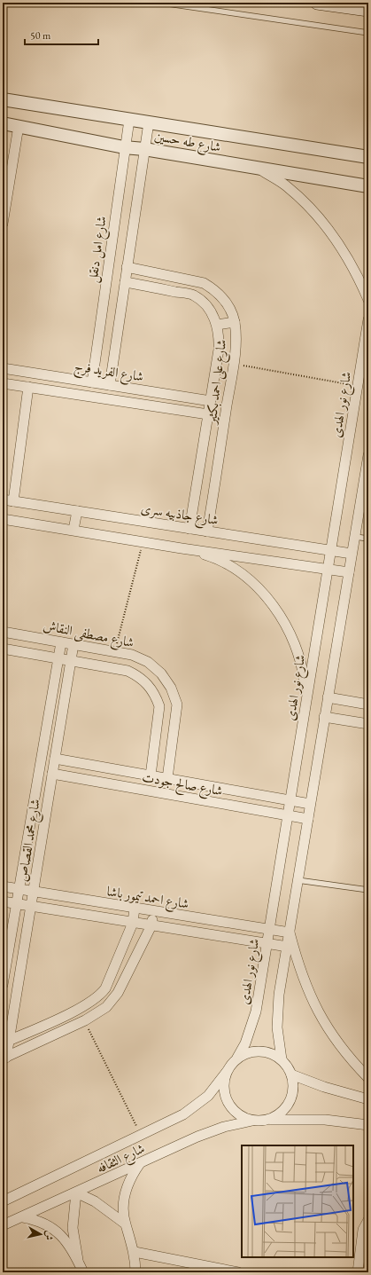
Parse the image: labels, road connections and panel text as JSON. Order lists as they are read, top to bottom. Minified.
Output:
{"streets":{"street":["شارع طه حسين","شارع امل دنقل","شارع الفريد فرج","شارع على احمد بكثير","شارع نور الهدى","شارع جاذبيه سرى","شارع مصطفى النقاش","شارع صالح جودت","شارع محمد القصاص","شارع احمد تيمور باشا","شارع الثقافه"]},"crossings":[["شارع طه حسين","شارع امل دنقل"],["شارع امل دنقل","شارع الفريد فرج"],["شارع الفريد فرج","شارع على احمد بكثير"],["شارع على احمد بكثير","شارع جاذبيه سرى"],["شارع نور الهدى","شارع جاذبيه سرى"],["شارع نور الهدى","شارع صالح جودت"],["شارع نور الهدى","شارع احمد تيمور باشا"],["شارع نور الهدى","شارع الثقافه"],["شارع مصطفى النقاش","شارع صالح جودت"],["شارع مصطفى النقاش","شارع محمد القصاص"],["شارع صالح جودت","شارع محمد القصاص"],["شارع محمد القصاص","شارع احمد تيمور باشا"]],"scale_bar":"50 m","north":"right"}
